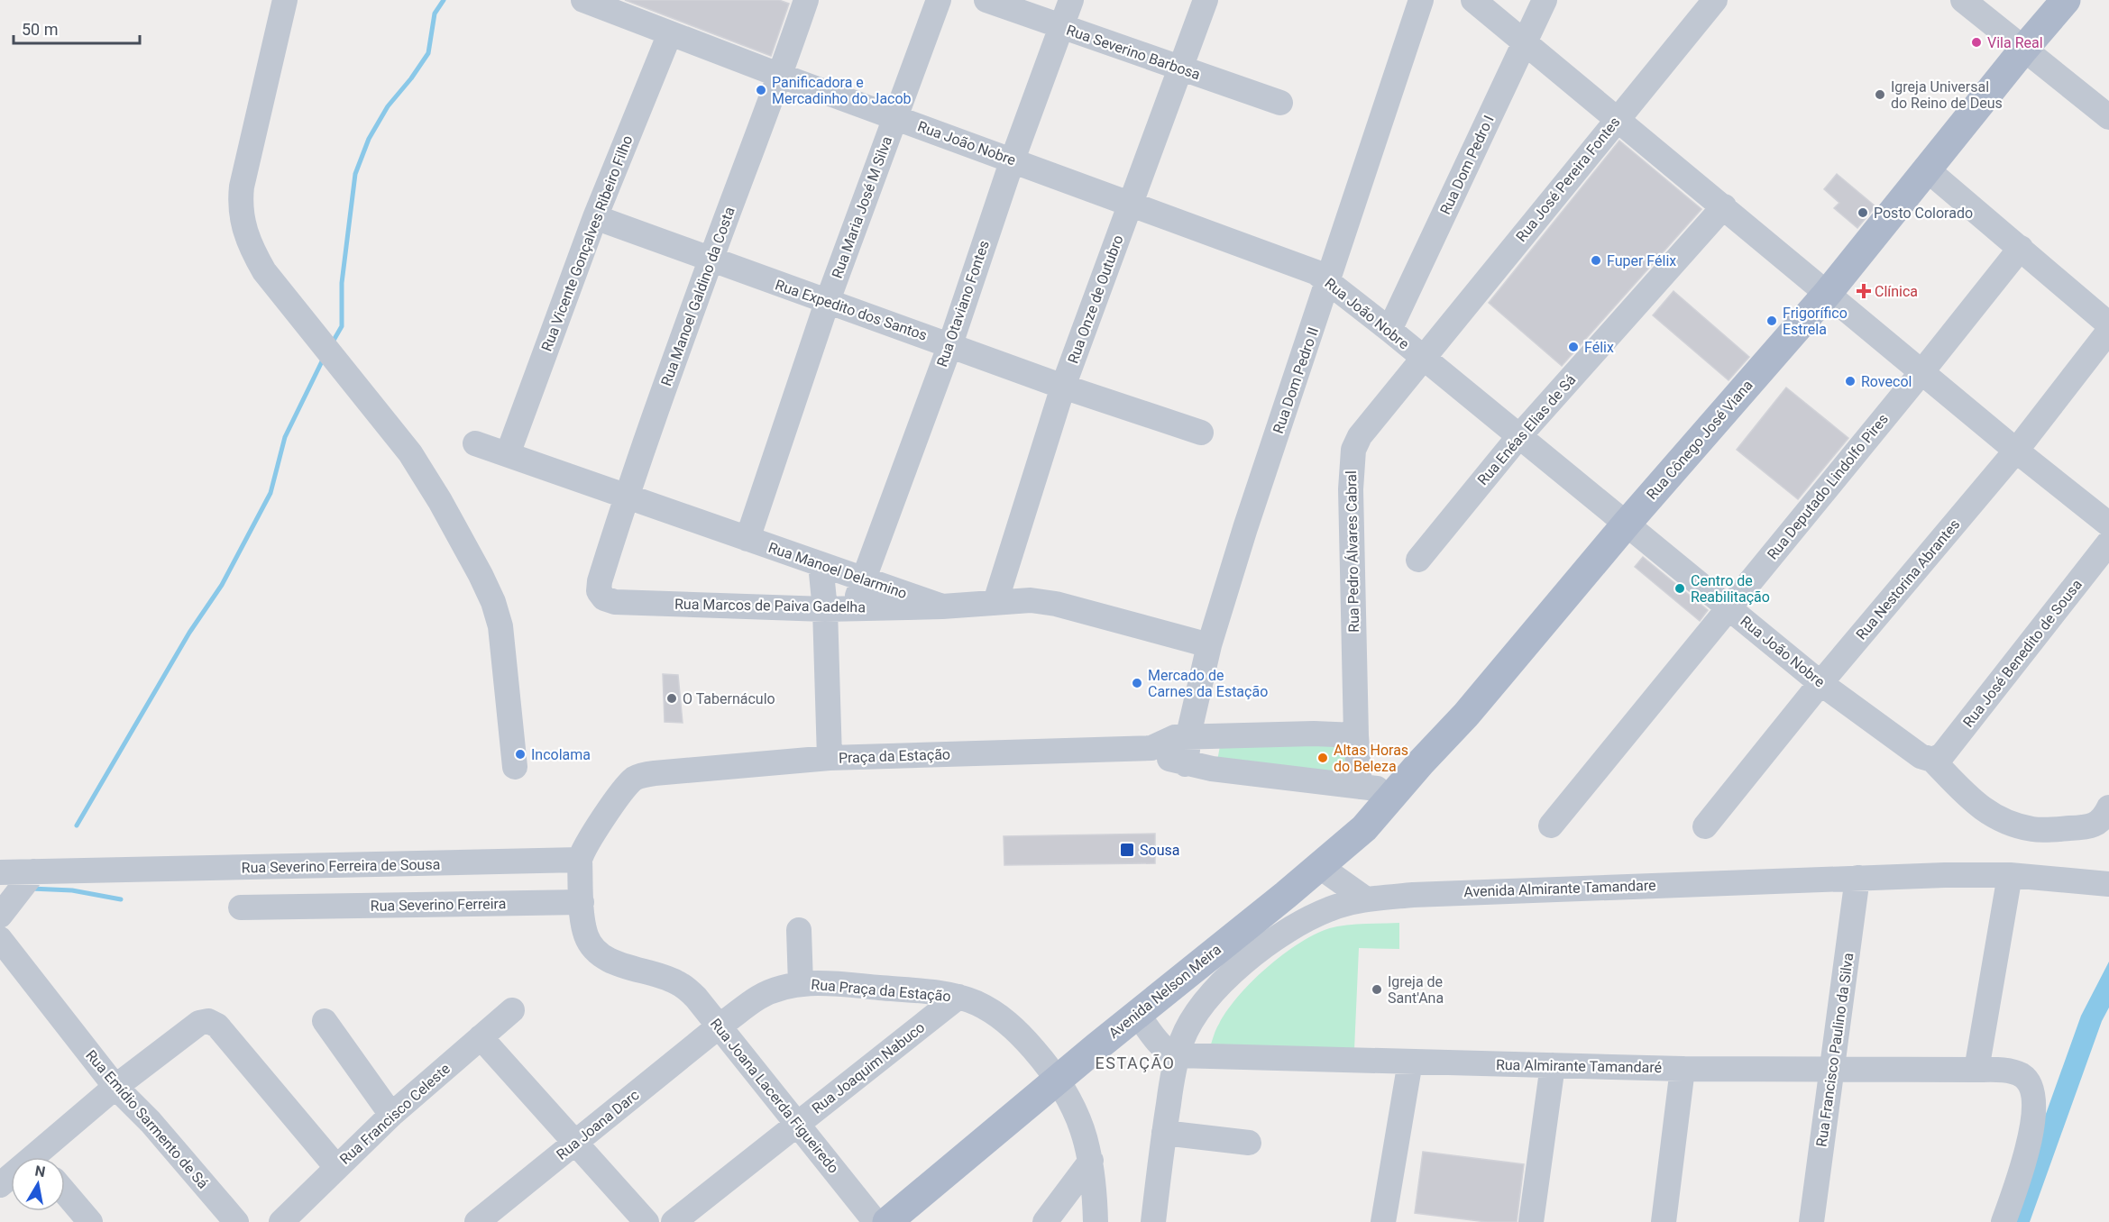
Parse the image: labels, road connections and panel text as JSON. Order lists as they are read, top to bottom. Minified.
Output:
{"streets":{"main road":["Rua Cônego José Viana","Avenida Nelson Meira"],"street":["Rua Severino Barbosa","Rua João Nobre","Rua Dom Pedro I","Rua José Pereira Fontes","Rua Maria José M Silva","Rua Vicente Gonçalves Ribeiro Filho","Rua Manoel Galdino da Costa","Rua Onze de Outubro","Rua Otaviano Fontes","Rua Expedito dos Santos","Rua Dom Pedro II","Rua Enéas Elias de Sá","Rua Deputado Lindolfo Pires","Rua Pedro Álvares Cabral","Rua Manoel Delarmino","Rua Nestorina Abrantes","Rua Marcos de Paiva Gadelha","Rua José Benedito de Sousa","Praça da Estação","Rua Severino Ferreira de Sousa","Avenida Almirante Tamandare","Rua Severino Ferreira","Rua Praça da Estação","Rua Francisco Paulino da Silva","Rua Almirante Tamandaré","Rua Joaquim Nabuco","Rua Joana Lacerda Figueiredo","Rua Francisco Celeste","Rua Emídio Sarmento de Sá","Rua Joana Darc"]},"crossings":[["Rua Severino Barbosa","Rua Onze de Outubro"],["Rua Severino Barbosa","Rua Otaviano Fontes"],["Rua João Nobre","Rua Dom Pedro I"],["Rua João Nobre","Rua José Pereira Fontes"],["Rua João Nobre","Rua Maria José M Silva"],["Rua João Nobre","Rua Vicente Gonçalves Ribeiro Filho"],["Rua João Nobre","Rua Manoel Galdino da Costa"],["Rua João Nobre","Rua Onze de Outubro"],["Rua João Nobre","Rua Otaviano Fontes"],["Rua João Nobre","Rua Dom Pedro II"],["Rua João Nobre","Rua Enéas Elias de Sá"],["Rua João Nobre","Rua Cônego José Viana"],["Rua João Nobre","Rua Deputado Lindolfo Pires"],["Rua João Nobre","Rua Pedro Álvares Cabral"],["Rua João Nobre","Rua Nestorina Abrantes"],["Rua João Nobre","Rua José Benedito de Sousa"],["Rua José Pereira Fontes","Rua Pedro Álvares Cabral"],["Rua Maria José M Silva","Rua Expedito dos Santos"],["Rua Maria José M Silva","Rua Manoel Delarmino"],["Rua Vicente Gonçalves Ribeiro Filho","Rua Expedito dos Santos"],["Rua Vicente Gonçalves Ribeiro Filho","Rua Manoel Delarmino"],["Rua Manoel Galdino da Costa","Rua Expedito dos Santos"],["Rua Manoel Galdino da Costa","Rua Manoel Delarmino"],["Rua Manoel Galdino da Costa","Rua Marcos de Paiva Gadelha"],["Rua Onze de Outubro","Rua Expedito dos Santos"],["Rua Onze de Outubro","Rua Manoel Delarmino"],["Rua Otaviano Fontes","Rua Expedito dos Santos"],["Rua Otaviano Fontes","Rua Manoel Delarmino"],["Rua Otaviano Fontes","Rua Marcos de Paiva Gadelha"],["Rua Dom Pedro II","Rua Manoel Delarmino"],["Rua Dom Pedro II","Praça da Estação"],["Rua Cônego José Viana","Avenida Nelson Meira"],["Rua Manoel Delarmino","Rua Marcos de Paiva Gadelha"],["Praça da Estação","Rua Severino Ferreira de Sousa"],["Avenida Almirante Tamandare","Rua Francisco Paulino da Silva"],["Avenida Almirante Tamandare","Rua Almirante Tamandaré"],["Rua Severino Ferreira","Rua Joana Lacerda Figueiredo"],["Rua Praça da Estação","Rua Joaquim Nabuco"],["Rua Praça da Estação","Rua Joana Lacerda Figueiredo"],["Rua Praça da Estação","Rua Joana Darc"],["Rua Francisco Paulino da Silva","Rua Almirante Tamandaré"],["Rua Joaquim Nabuco","Rua Joana Lacerda Figueiredo"],["Rua Joana Lacerda Figueiredo","Rua Joana Darc"]],"districts":["ESTAÇÃO"],"places":{"other":["Vila Real","Panificadora e Mercadinho do Jacob","Igreja Universal do Reino de Deus","Posto Colorado","Fuper Félix","Frigorífico Estrela","Félix","Rovecol","Centro de Reabilitação","Mercado de Carnes da Estação","O Tabernáculo","Incolama","Altas Horas do Beleza","Igreja de Sant'Ana"],"health":["Clínica"],"transit":["Sousa"]},"scale_bar":"50 m","north":"top"}
